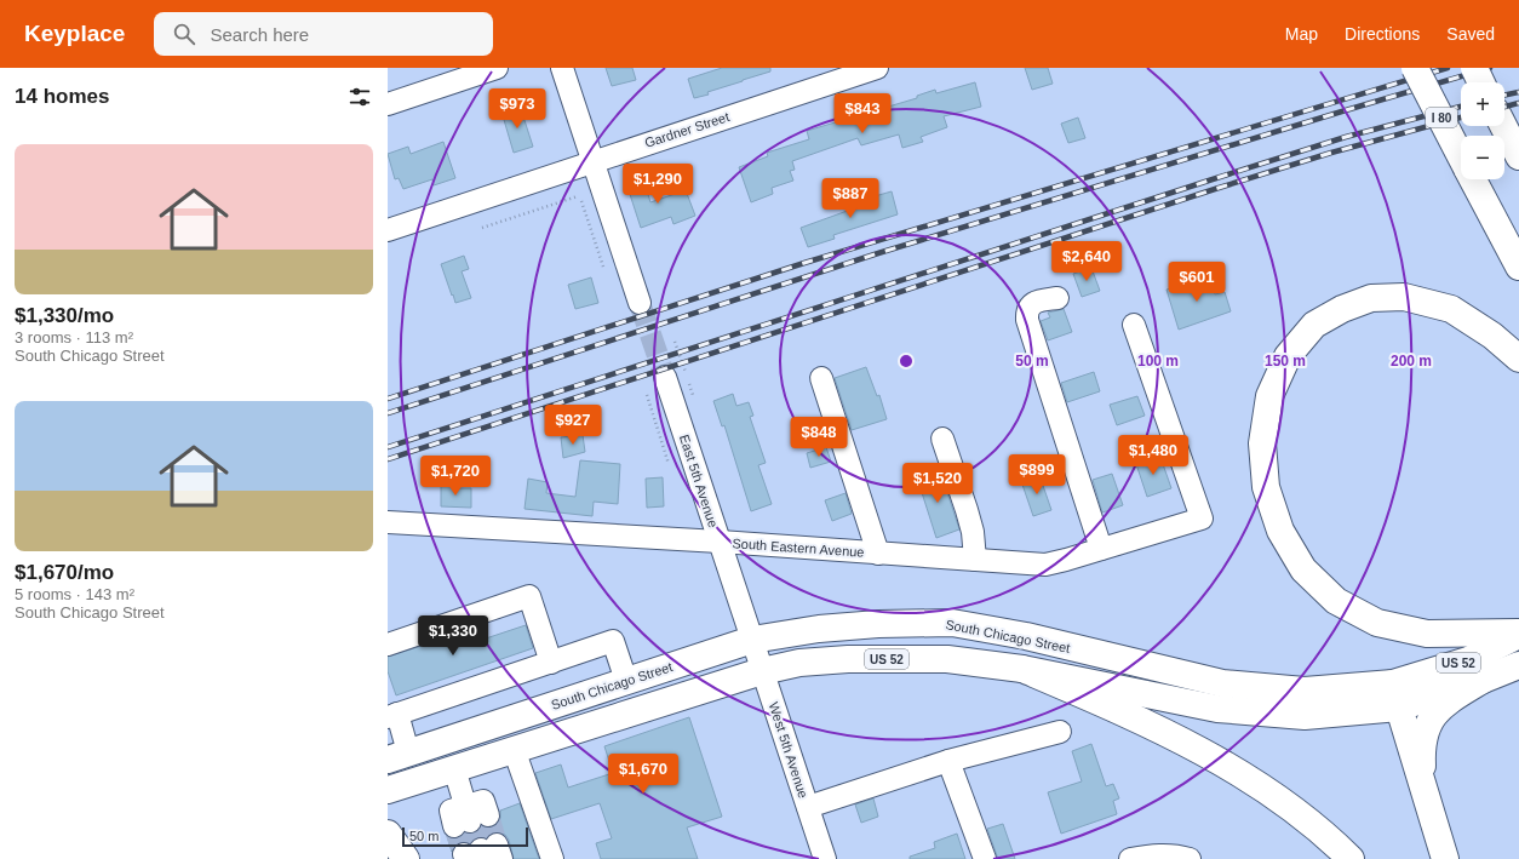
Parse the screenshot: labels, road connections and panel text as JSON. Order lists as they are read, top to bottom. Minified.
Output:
{"streets":{"main road":["I 80","South Chicago Street","US 52"],"street":["Gardner Street","East 5th Avenue","South Eastern Avenue","West 5th Avenue"]},"crossings":[["East 5th Avenue","South Eastern Avenue"],["East 5th Avenue","South Chicago Street"],["East 5th Avenue","West 5th Avenue"],["South Chicago Street","West 5th Avenue"]],"scale_bar":"50 m","page":{"header":"Keyplace","search":"Search here","nav":["Map","Directions","Saved"],"heading":"14 homes","map_buttons":["+","−"],"price":["$973","$843","$1,290","$887","$2,640","$601","$927","$848","$1,480","$899","$1,720","$1,520","$1,330","$1,670"],"list":[{"name":"$1,330/mo","note":"3 rooms · 113 m² · South Chicago Street"},{"name":"$1,670/mo","note":"5 rooms · 143 m² · South Chicago Street"}],"scale":"50 m"},"rings":["50 m","100 m","150 m","200 m"]}
